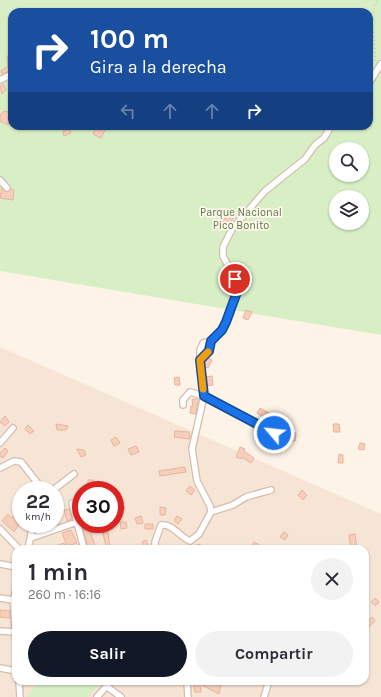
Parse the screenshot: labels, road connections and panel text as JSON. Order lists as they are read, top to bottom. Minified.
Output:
{"parks":["Parque Nacional Pico Bonito"],"page":{"turn":["100 m","Gira a la derecha"],"speed":"22 km/h","limit":"30","heading":["1 min","260 m · 16:16"],"buttons":["Salir","Compartir"]}}
